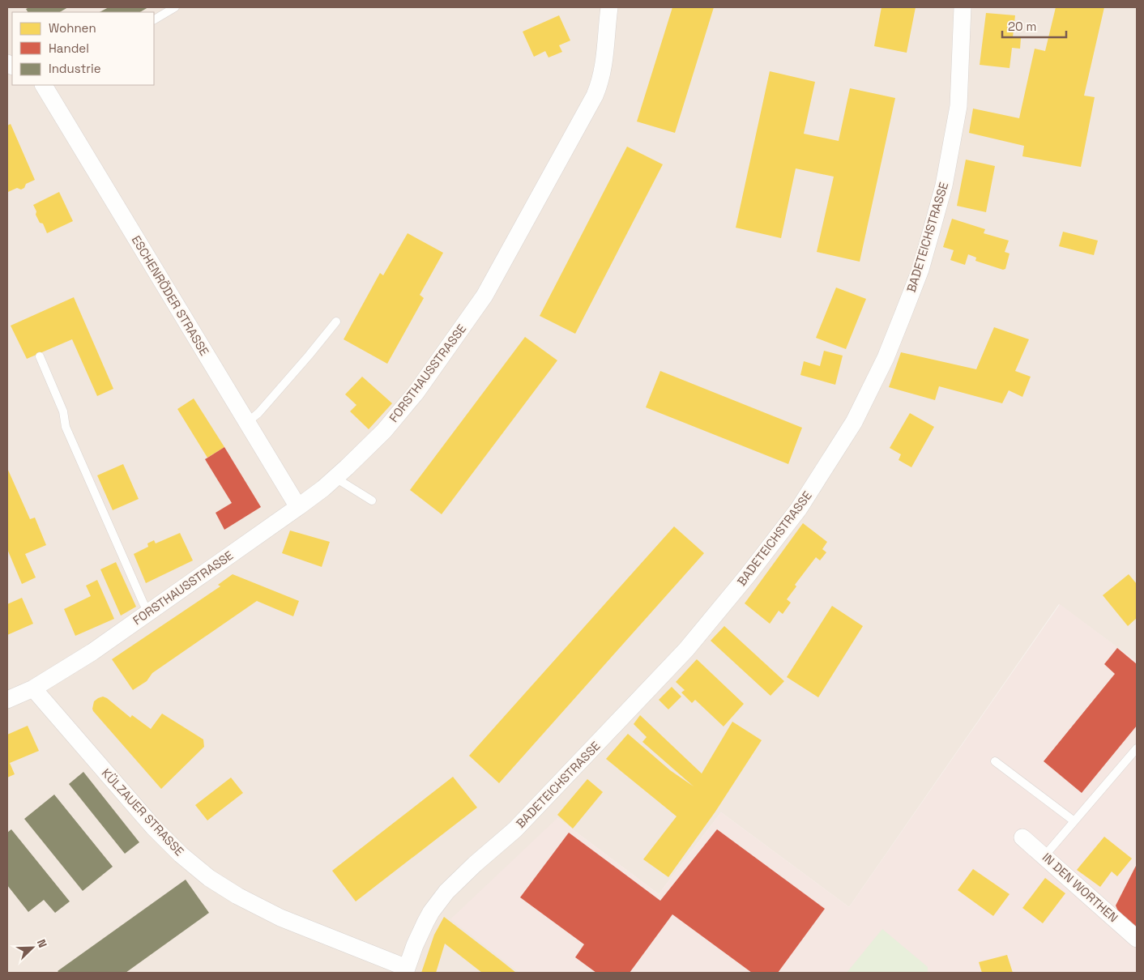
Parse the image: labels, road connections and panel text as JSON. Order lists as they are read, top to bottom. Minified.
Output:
{"streets":{"street":["BADETEICHSTRASSE","ESCHENRÖDER STRASSE","FORSTHAUSSTRASSE","KÜLZAUER STRASSE","IN DEN WORTHEN"]},"crossings":[["BADETEICHSTRASSE","KÜLZAUER STRASSE"],["ESCHENRÖDER STRASSE","FORSTHAUSSTRASSE"],["FORSTHAUSSTRASSE","KÜLZAUER STRASSE"]],"legend":["Wohnen","Handel","Industrie"],"scale_bar":"20 m","north":"top right"}
